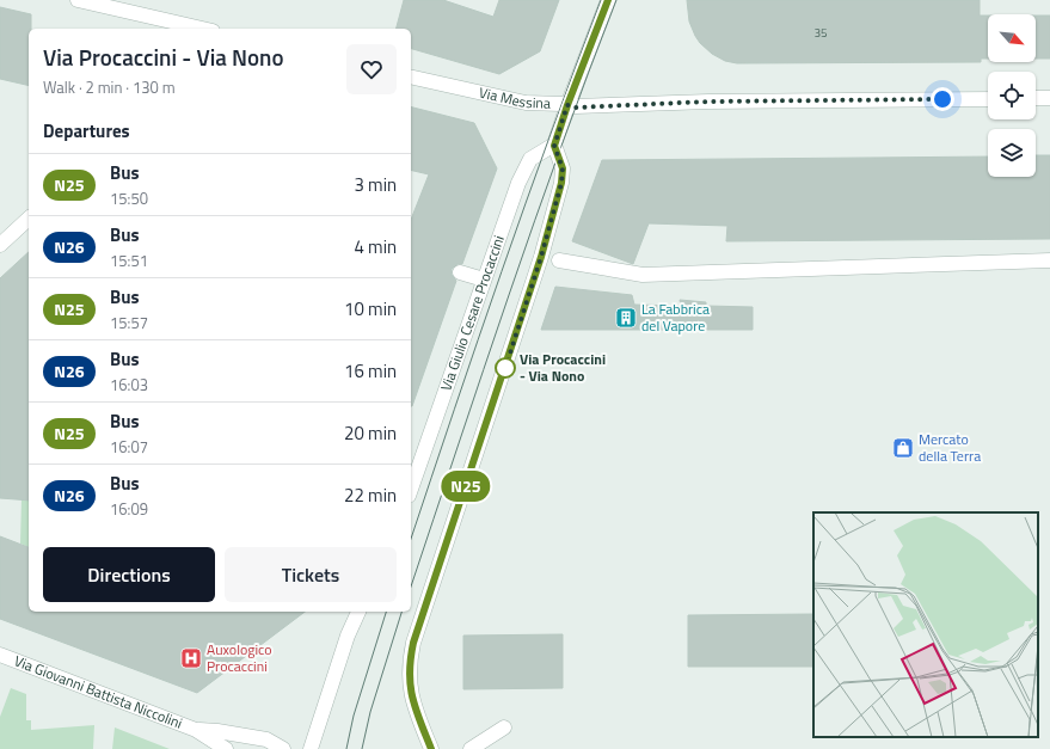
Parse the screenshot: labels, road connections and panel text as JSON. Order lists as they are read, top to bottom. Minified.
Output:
{"streets":{"street":["Via Messina","Via Giulio Cesare Procaccini","Via Giovanni Battista Niccolini"]},"places":{"building":["La Fabbrica del Vapore"],"other":["Via Procaccini - Via Nono"],"shop":["Mercato della Terra"],"hospital":["Auxologico Procaccini"]},"lines":["bus line N25"],"house_numbers":["35"],"north":"bottom right","page":{"on_map":"N25","heading":[["Via Procaccini - Via Nono","Walk · 2 min · 130 m"],"Departures"],"list":[{"mark":"N25","name":"Bus","note":"15:50","value":"3 min"},{"mark":"N26","name":"Bus","note":"15:51","value":"4 min"},{"mark":"N25","name":"Bus","note":"15:57","value":"10 min"},{"mark":"N26","name":"Bus","note":"16:03","value":"16 min"},{"mark":"N25","name":"Bus","note":"16:07","value":"20 min"},{"mark":"N26","name":"Bus","note":"16:09","value":"22 min"}],"buttons":["Directions","Tickets"]}}
